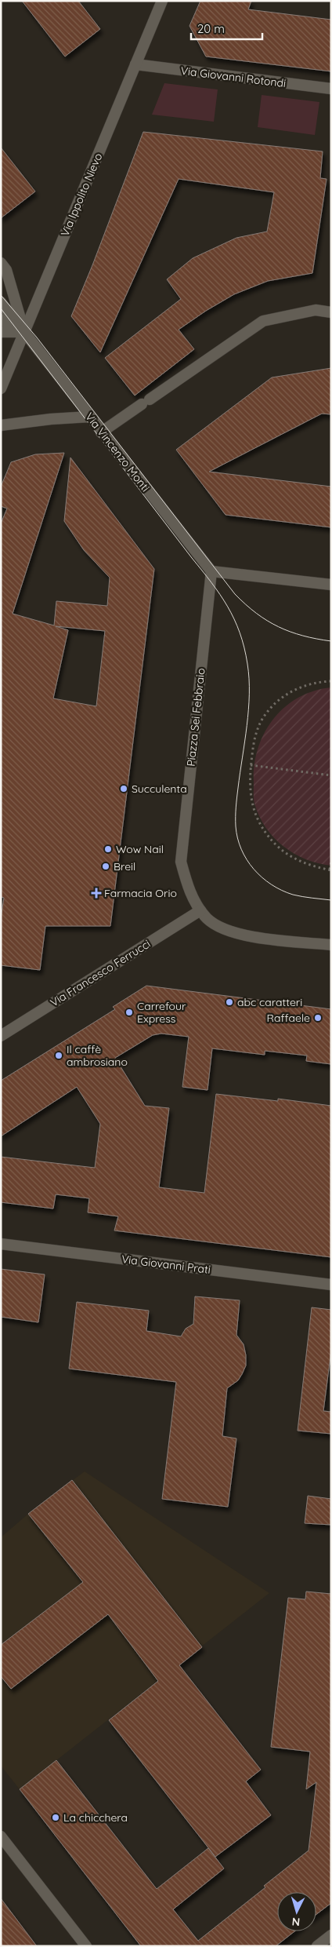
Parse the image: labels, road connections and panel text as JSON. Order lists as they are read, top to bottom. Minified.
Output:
{"streets":{"street":["Via Giovanni Rotondi","Via Ippolito Nievo","Via Vincenzo Monti","Piazza Sei Febbraio","Via Francesco Ferrucci","Via Giovanni Prati"]},"crossings":[["Via Giovanni Rotondi","Via Ippolito Nievo"],["Via Ippolito Nievo","Via Vincenzo Monti"],["Via Vincenzo Monti","Piazza Sei Febbraio"],["Piazza Sei Febbraio","Via Francesco Ferrucci"]],"places":{"other":["Succulenta","Wow Nail","Breil","abc caratteri","Carrefour Express","Raffaele","Il caffè ambrosiano","La chicchera"],"health":["Farmacia Orio"]},"scale_bar":"20 m","north":"bottom"}
